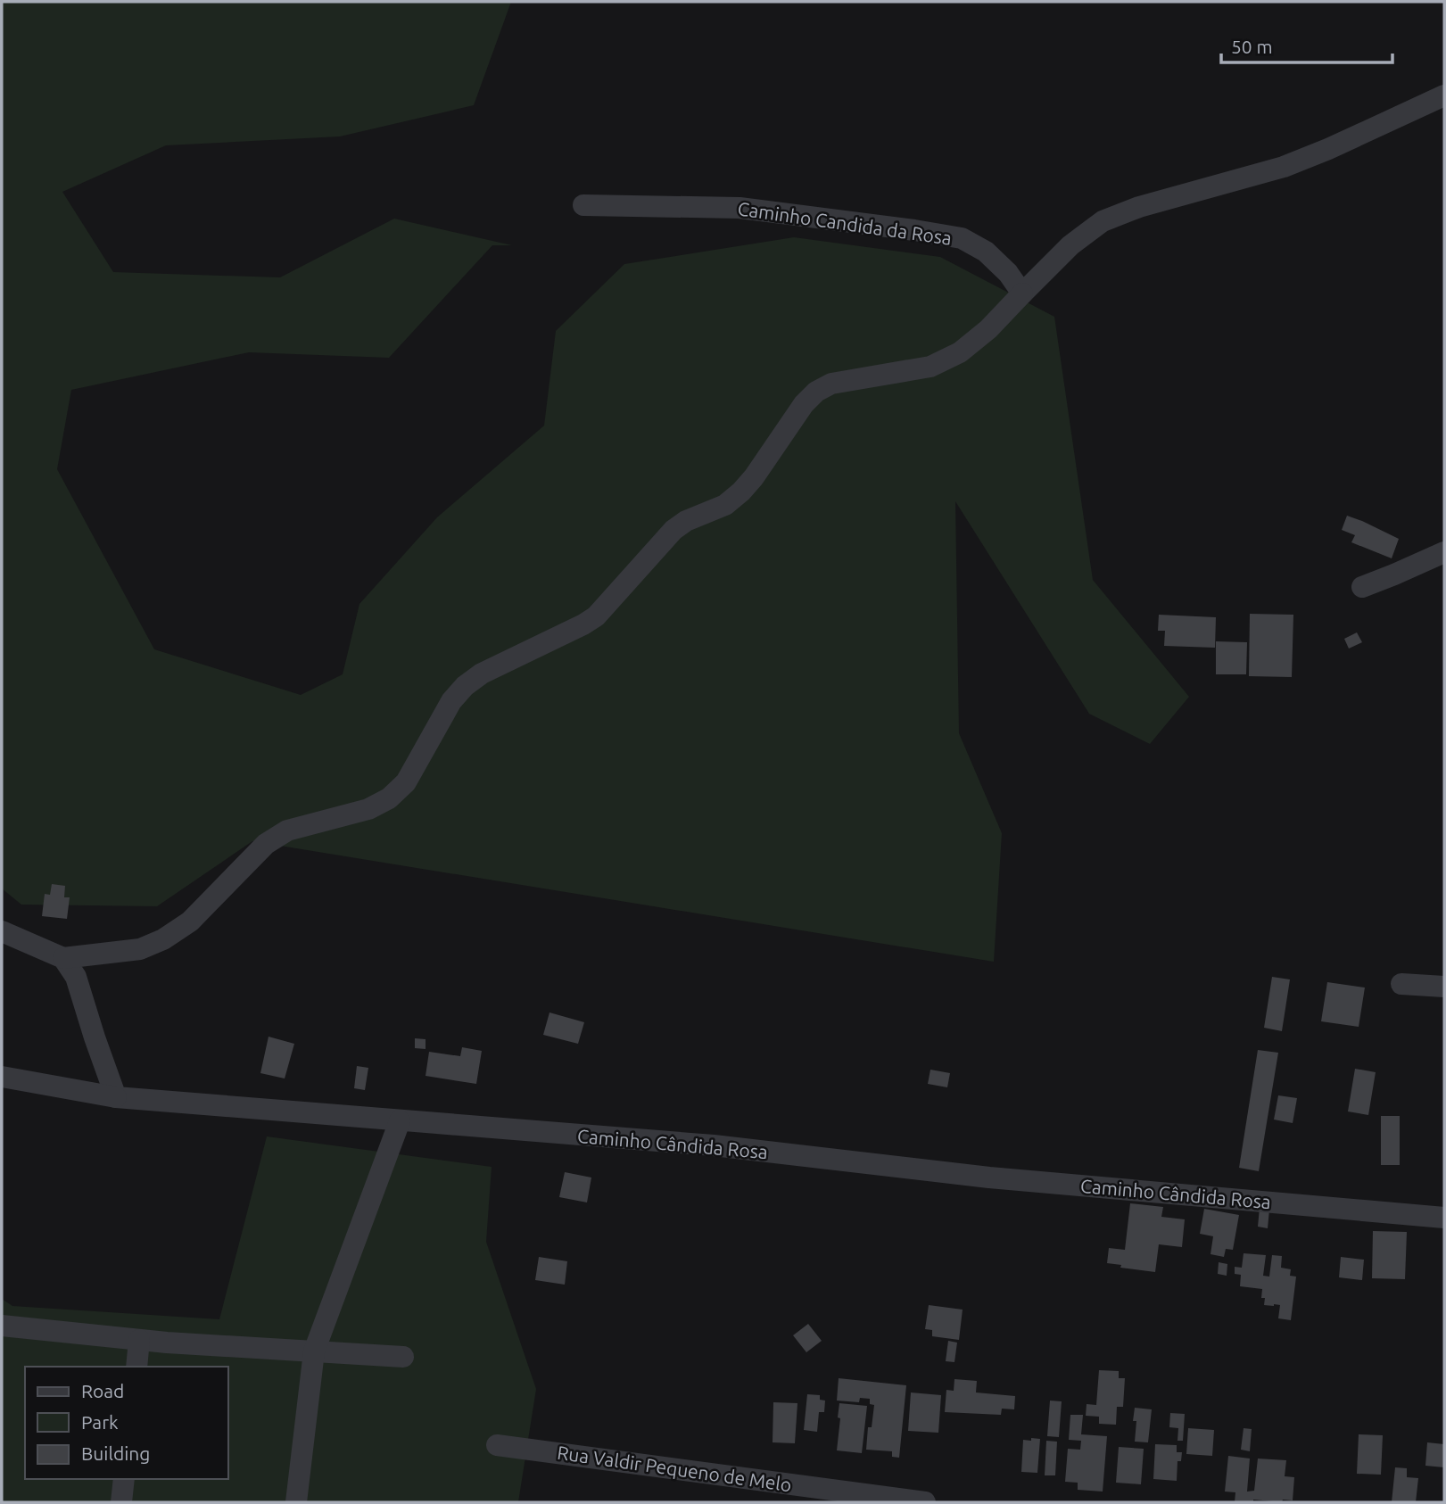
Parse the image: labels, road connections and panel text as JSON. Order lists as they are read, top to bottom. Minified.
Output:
{"streets":{"street":["Caminho Candida da Rosa","Caminho Cândida Rosa","Rua Valdir Pequeno de Melo"]},"legend":["Road","Park","Building"],"scale_bar":"50 m"}
